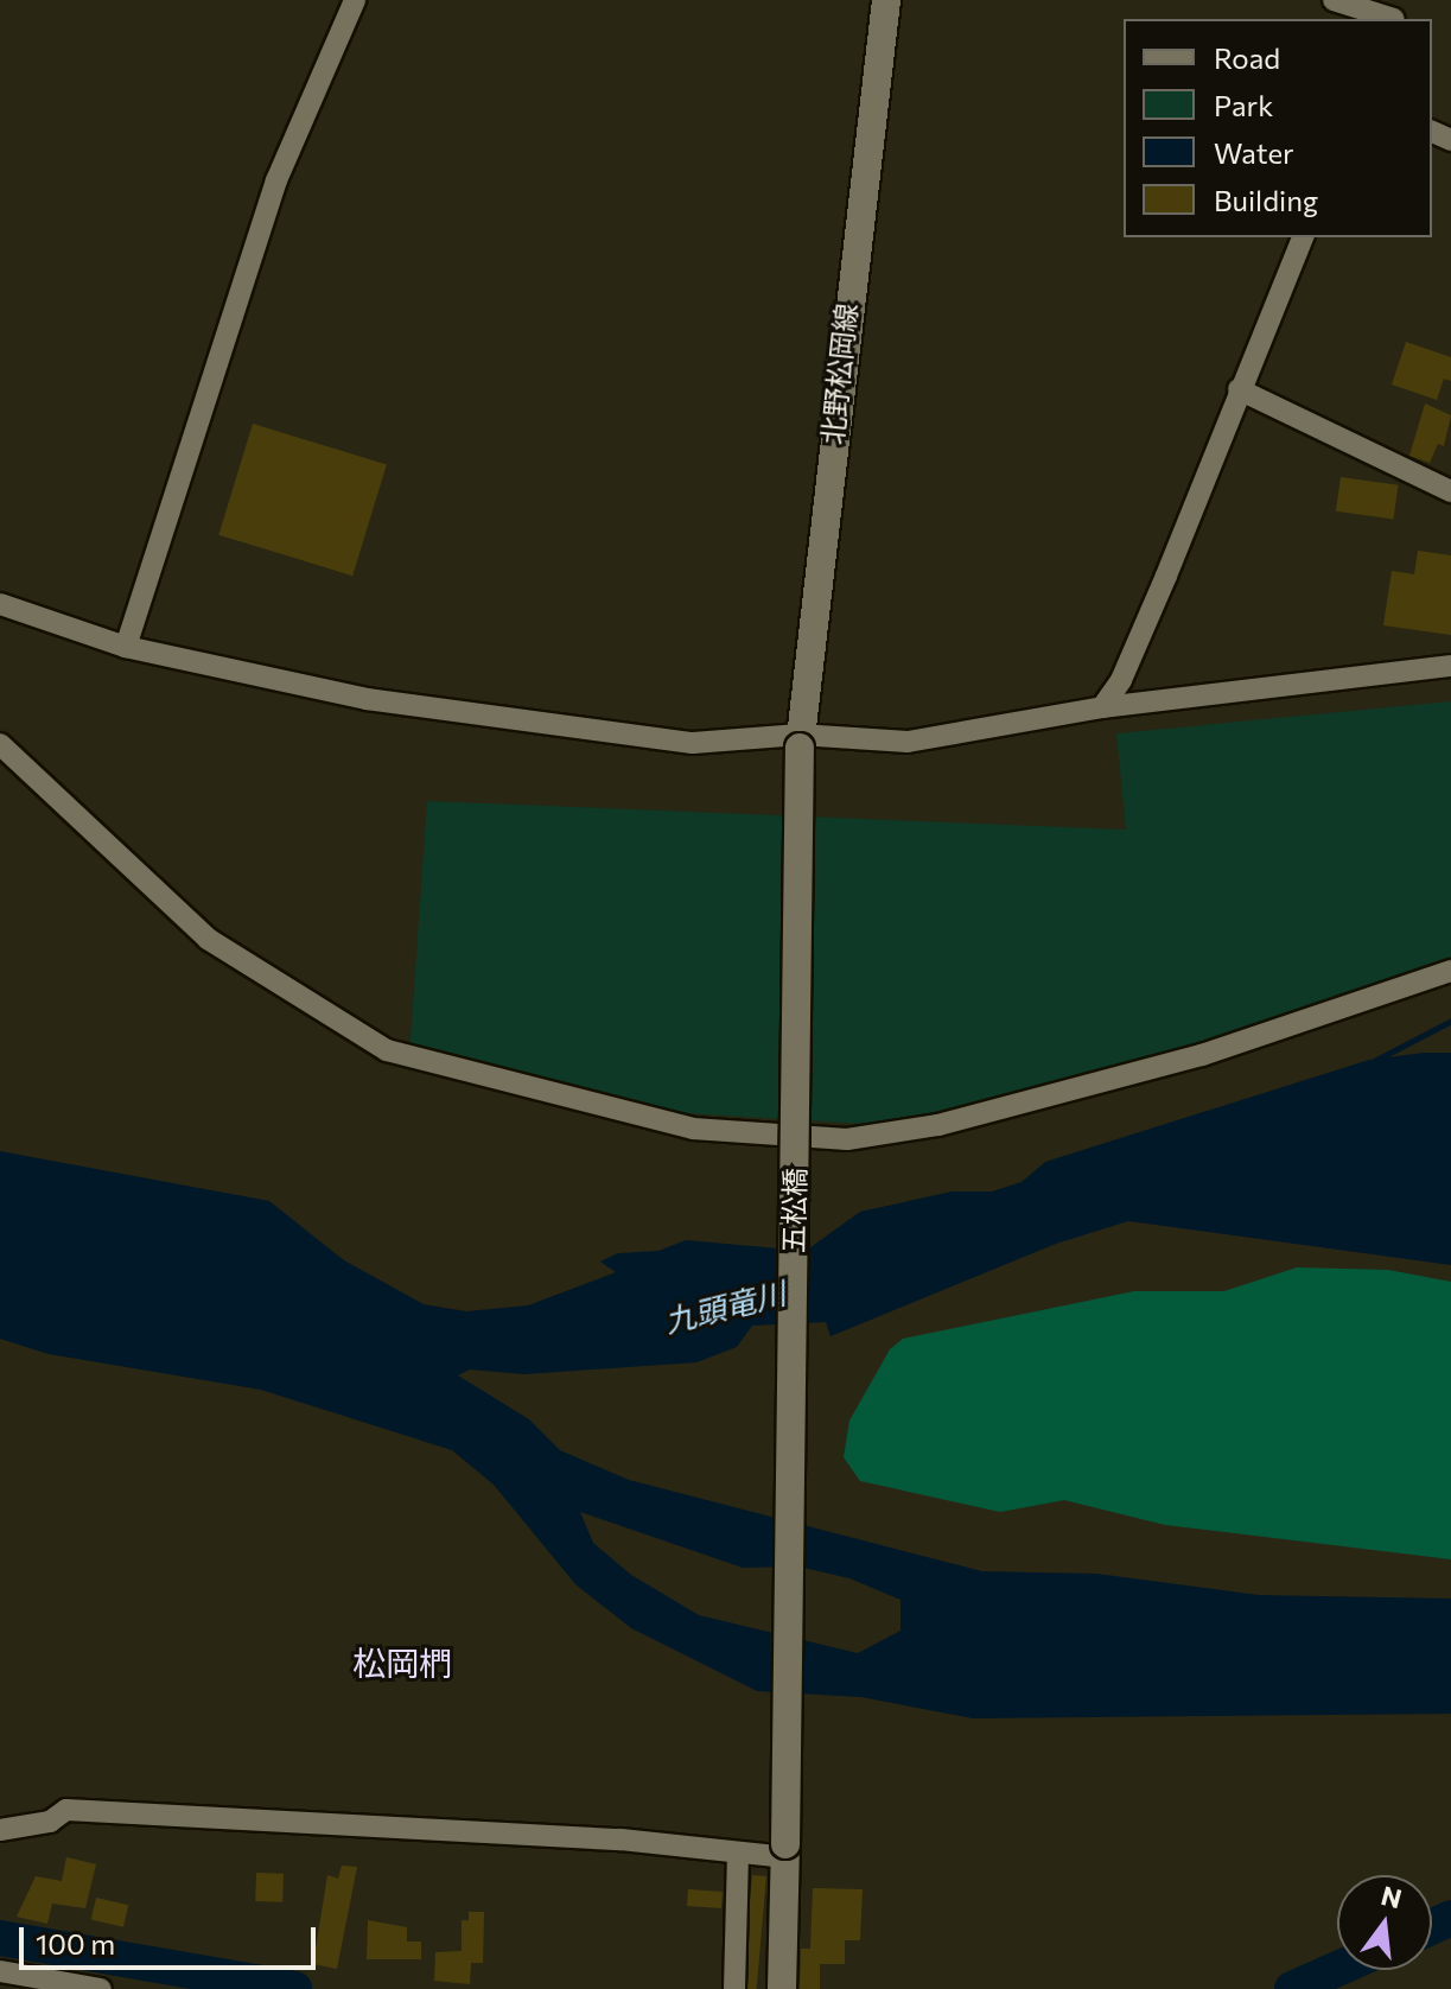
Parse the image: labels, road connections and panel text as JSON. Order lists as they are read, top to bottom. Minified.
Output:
{"streets":{"main road":["北野松岡線","五松橋"]},"crossings":[["北野松岡線","五松橋"]],"districts":["松岡椚"],"water":["九頭竜川"],"legend":["Road","Park","Water","Building"],"scale_bar":"100 m","north":"top"}
